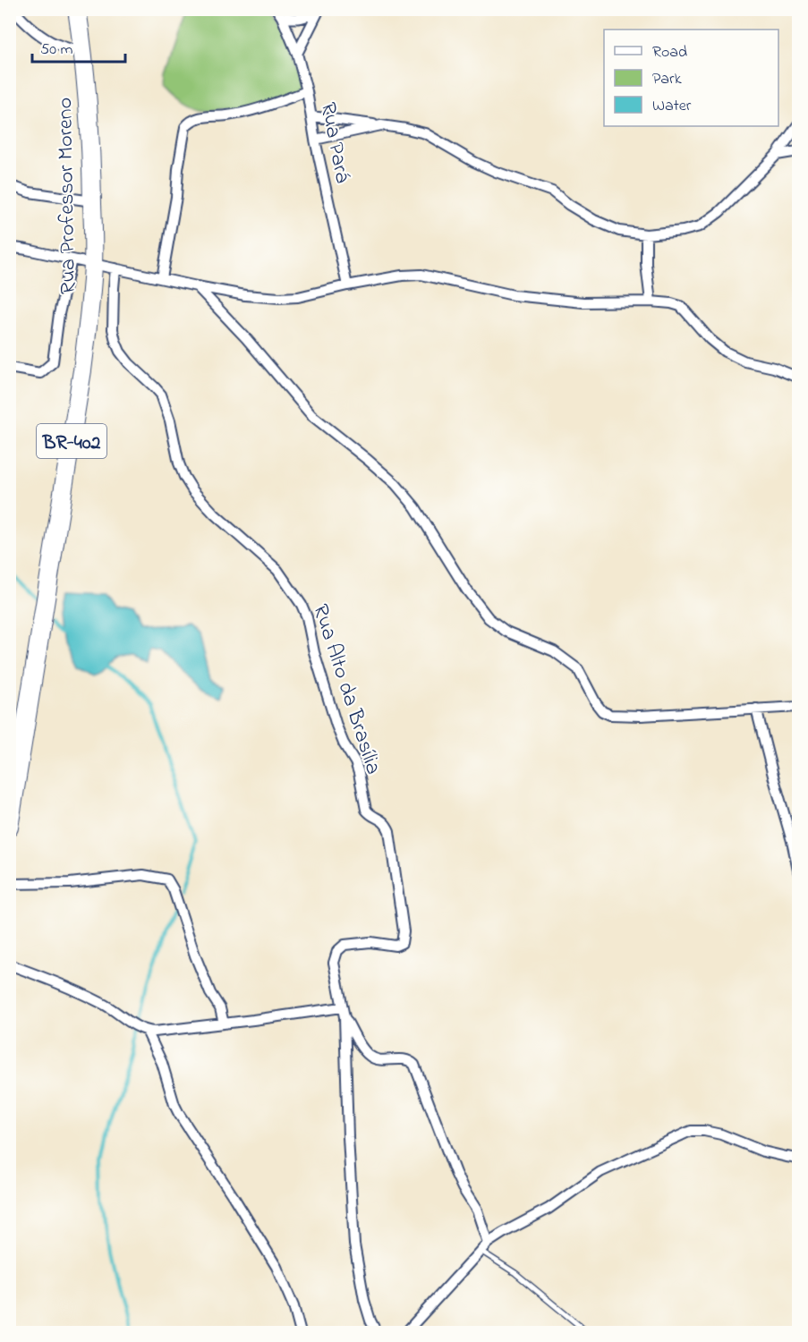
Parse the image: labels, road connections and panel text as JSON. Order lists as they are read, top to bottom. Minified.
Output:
{"streets":{"highway":["Rua Professor Moreno","BR-402"],"street":["Rua Pará","Rua Alto da Brasília"]},"legend":["Road","Park","Water"],"scale_bar":"50 m"}
